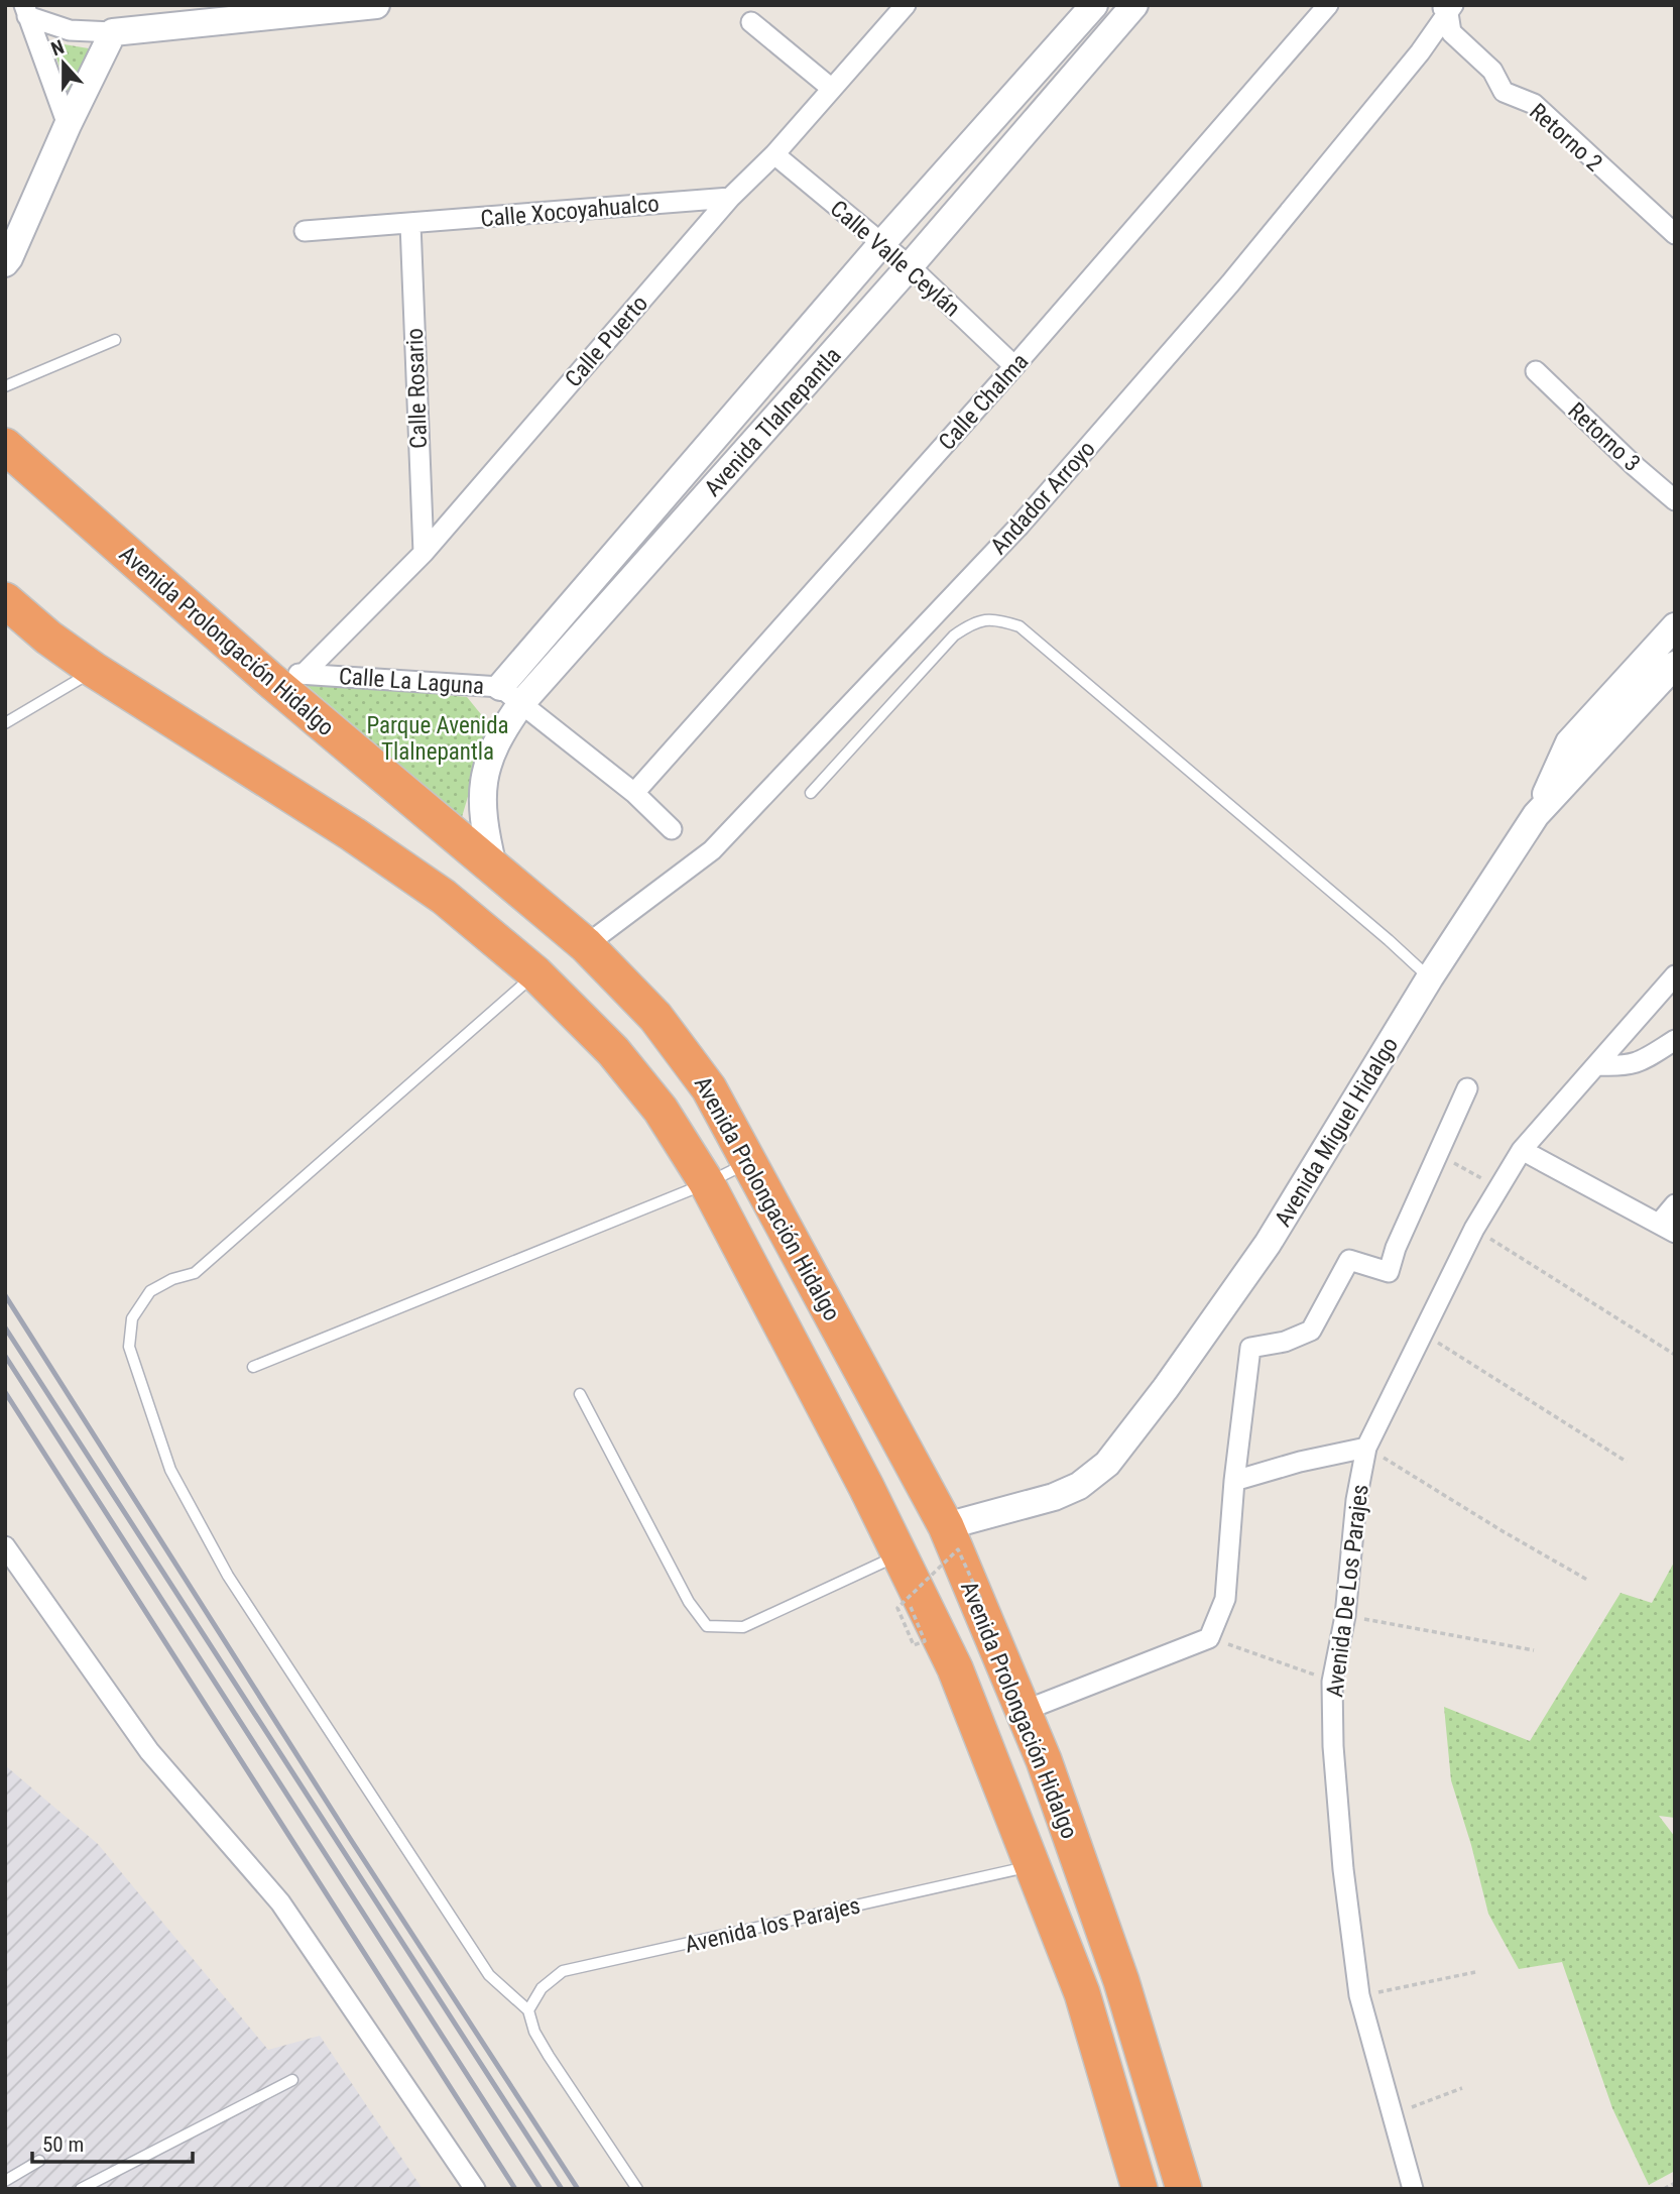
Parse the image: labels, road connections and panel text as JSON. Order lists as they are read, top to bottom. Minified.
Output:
{"streets":{"highway":["Avenida Prolongación Hidalgo"],"street":["Retorno 2","Calle Xocoyahualco","Calle Valle Ceylán","Calle Puerto","Calle Rosario","Calle Chalma","Avenida Tlalnepantla","Retorno 3","Andador Arroyo","Calle La Laguna","Avenida Miguel Hidalgo","Avenida De Los Parajes"],"lane":["Avenida los Parajes"]},"crossings":[["Retorno 2","Andador Arroyo"],["Calle Xocoyahualco","Calle Puerto"],["Calle Xocoyahualco","Calle Rosario"],["Calle Valle Ceylán","Calle Puerto"],["Calle Valle Ceylán","Calle Chalma"],["Calle Valle Ceylán","Avenida Tlalnepantla"],["Calle Puerto","Calle Rosario"],["Calle Puerto","Calle La Laguna"],["Calle Chalma","Calle La Laguna"],["Avenida Tlalnepantla","Avenida Prolongación Hidalgo"],["Avenida Tlalnepantla","Calle La Laguna"],["Andador Arroyo","Avenida Prolongación Hidalgo"],["Avenida Prolongación Hidalgo","Calle La Laguna"],["Avenida Prolongación Hidalgo","Avenida Miguel Hidalgo"],["Avenida Prolongación Hidalgo","Avenida los Parajes"]],"parks":["Parque Avenida Tlalnepantla"],"scale_bar":"50 m","north":"top"}
